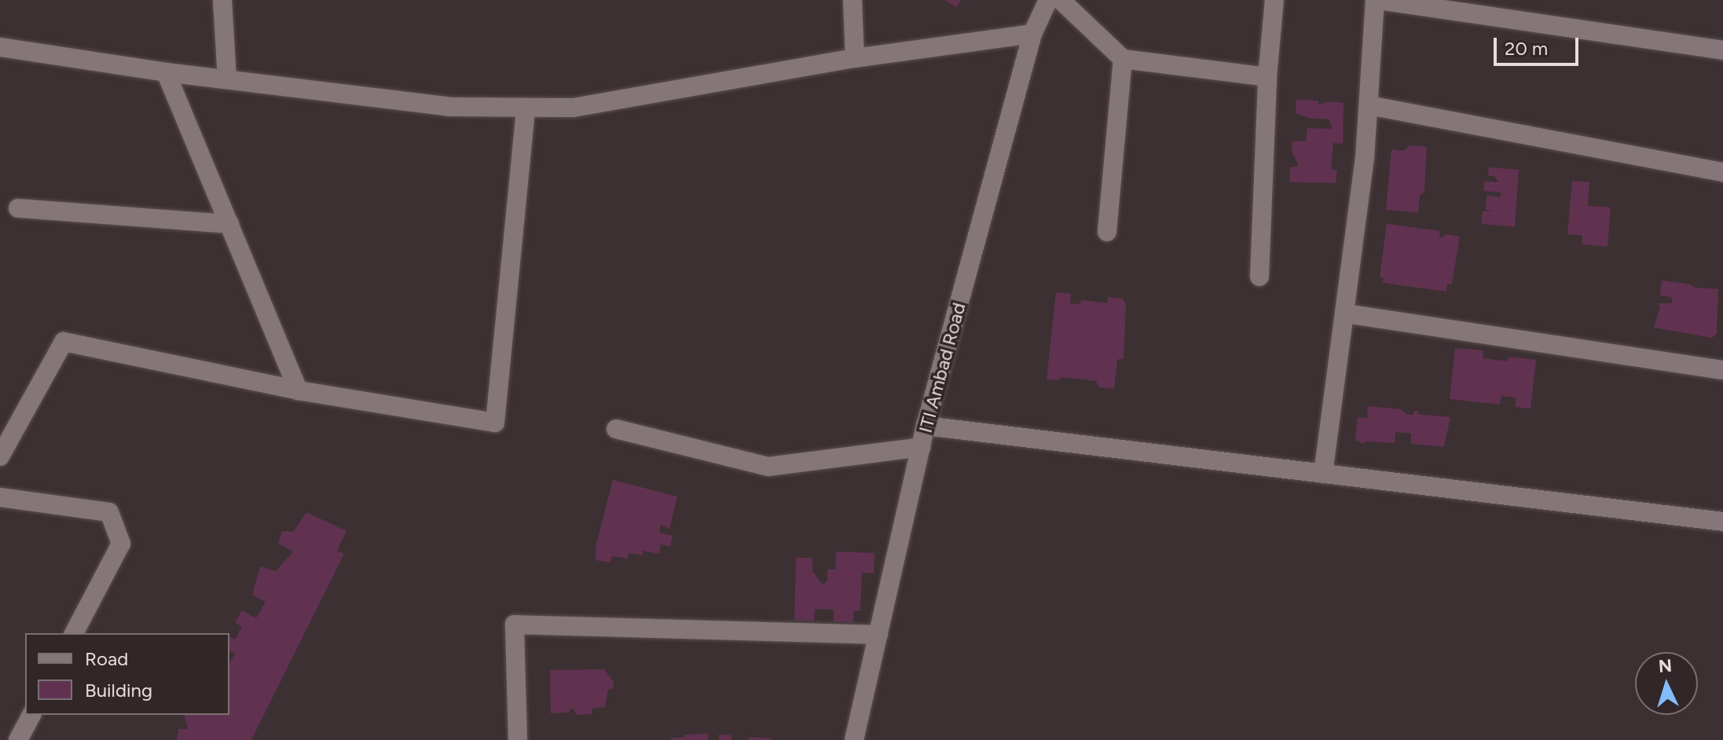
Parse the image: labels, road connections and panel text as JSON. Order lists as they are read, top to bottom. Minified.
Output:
{"streets":{"street":["ITI Ambad Road"]},"legend":["Road","Building"],"scale_bar":"20 m","north":"top"}
